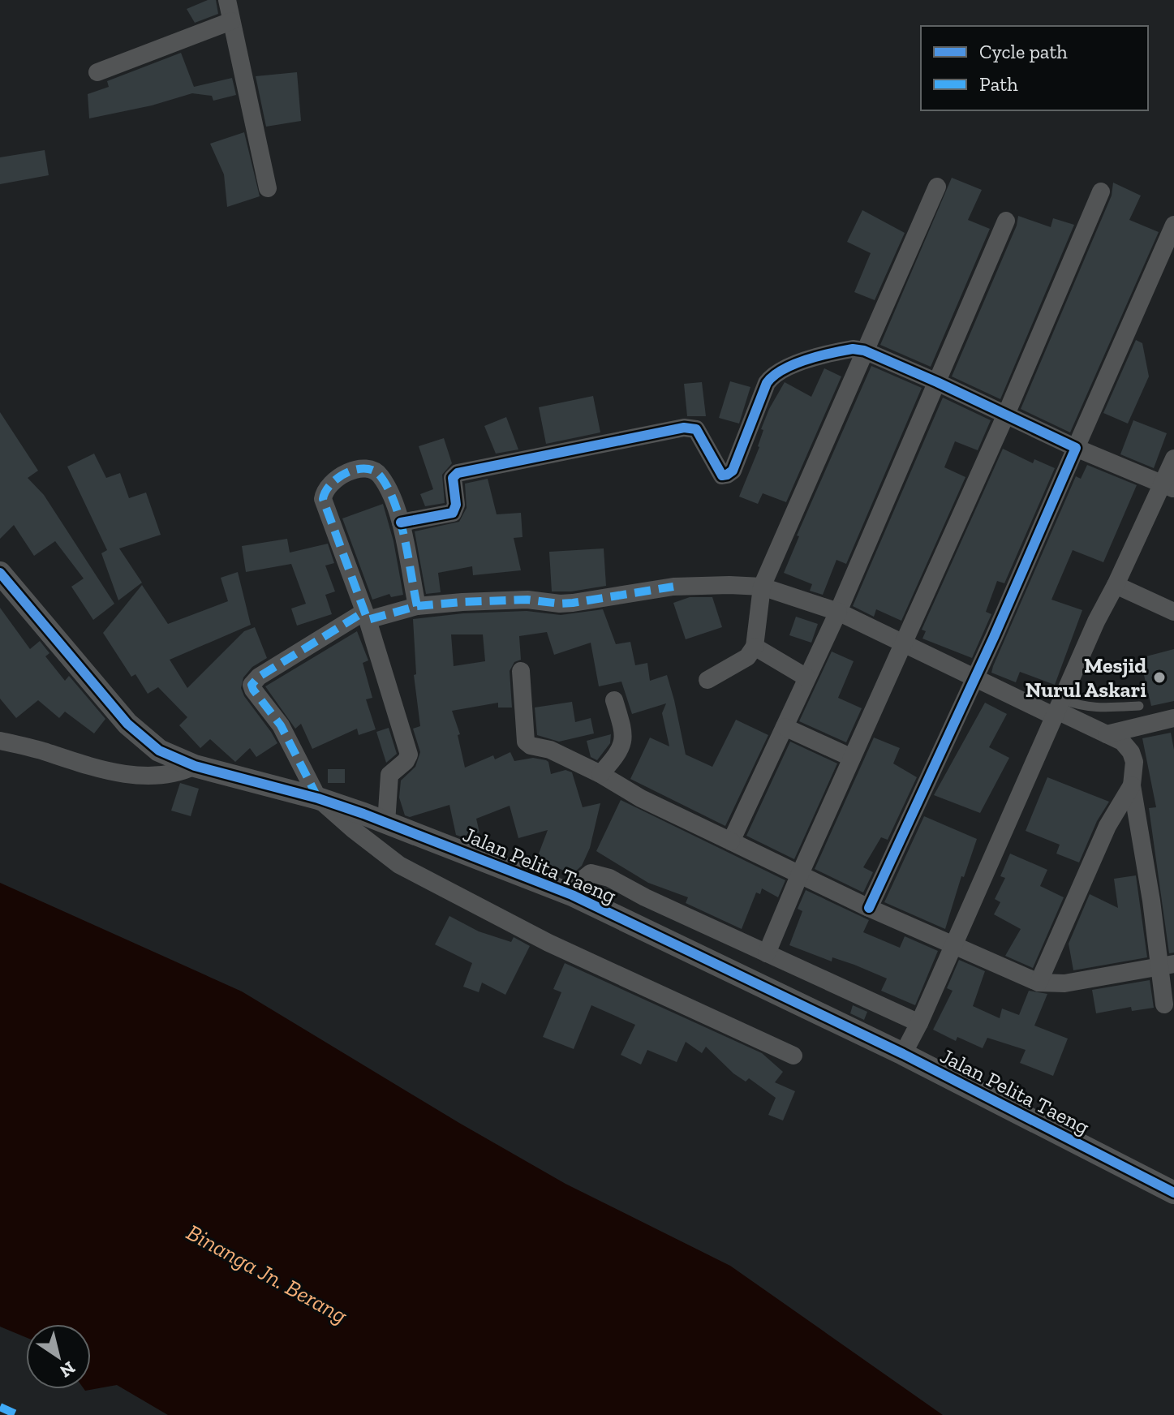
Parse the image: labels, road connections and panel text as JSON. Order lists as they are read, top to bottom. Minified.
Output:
{"streets":{"street":["Jalan Pelita Taeng"]},"water":["Binanga Jn. Berang"],"places":["Mesjid Nurul Askari"],"legend":["Cycle path","Path"],"north":"bottom right"}
